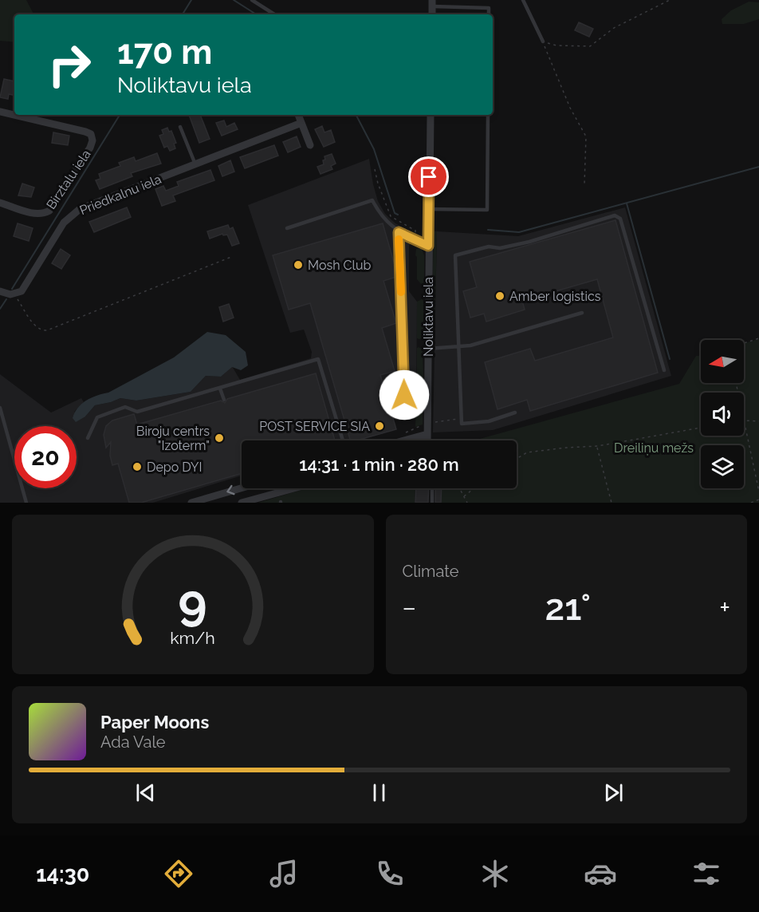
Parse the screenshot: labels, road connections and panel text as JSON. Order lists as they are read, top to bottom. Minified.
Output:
{"streets":{"street":["Birztalu iela","Priedkalnu iela","Noliktavu iela"]},"parks":["Dreiliņu mežs"],"places":["Mosh Club","Amber logistics","POST SERVICE SIA","Biroju centrs \"Izoterm\"","Depo DYI"],"north":"left","page":{"turn":["170 m","Noliktavu iela"],"limit":"20","trip":"14:31 · 1 min · 280 m","tile":"Climate","heat":["−","21°","+"],"song":["Paper Moons","Ada Vale"],"tabs":"14:30","gauge":["9","km/h"]}}
